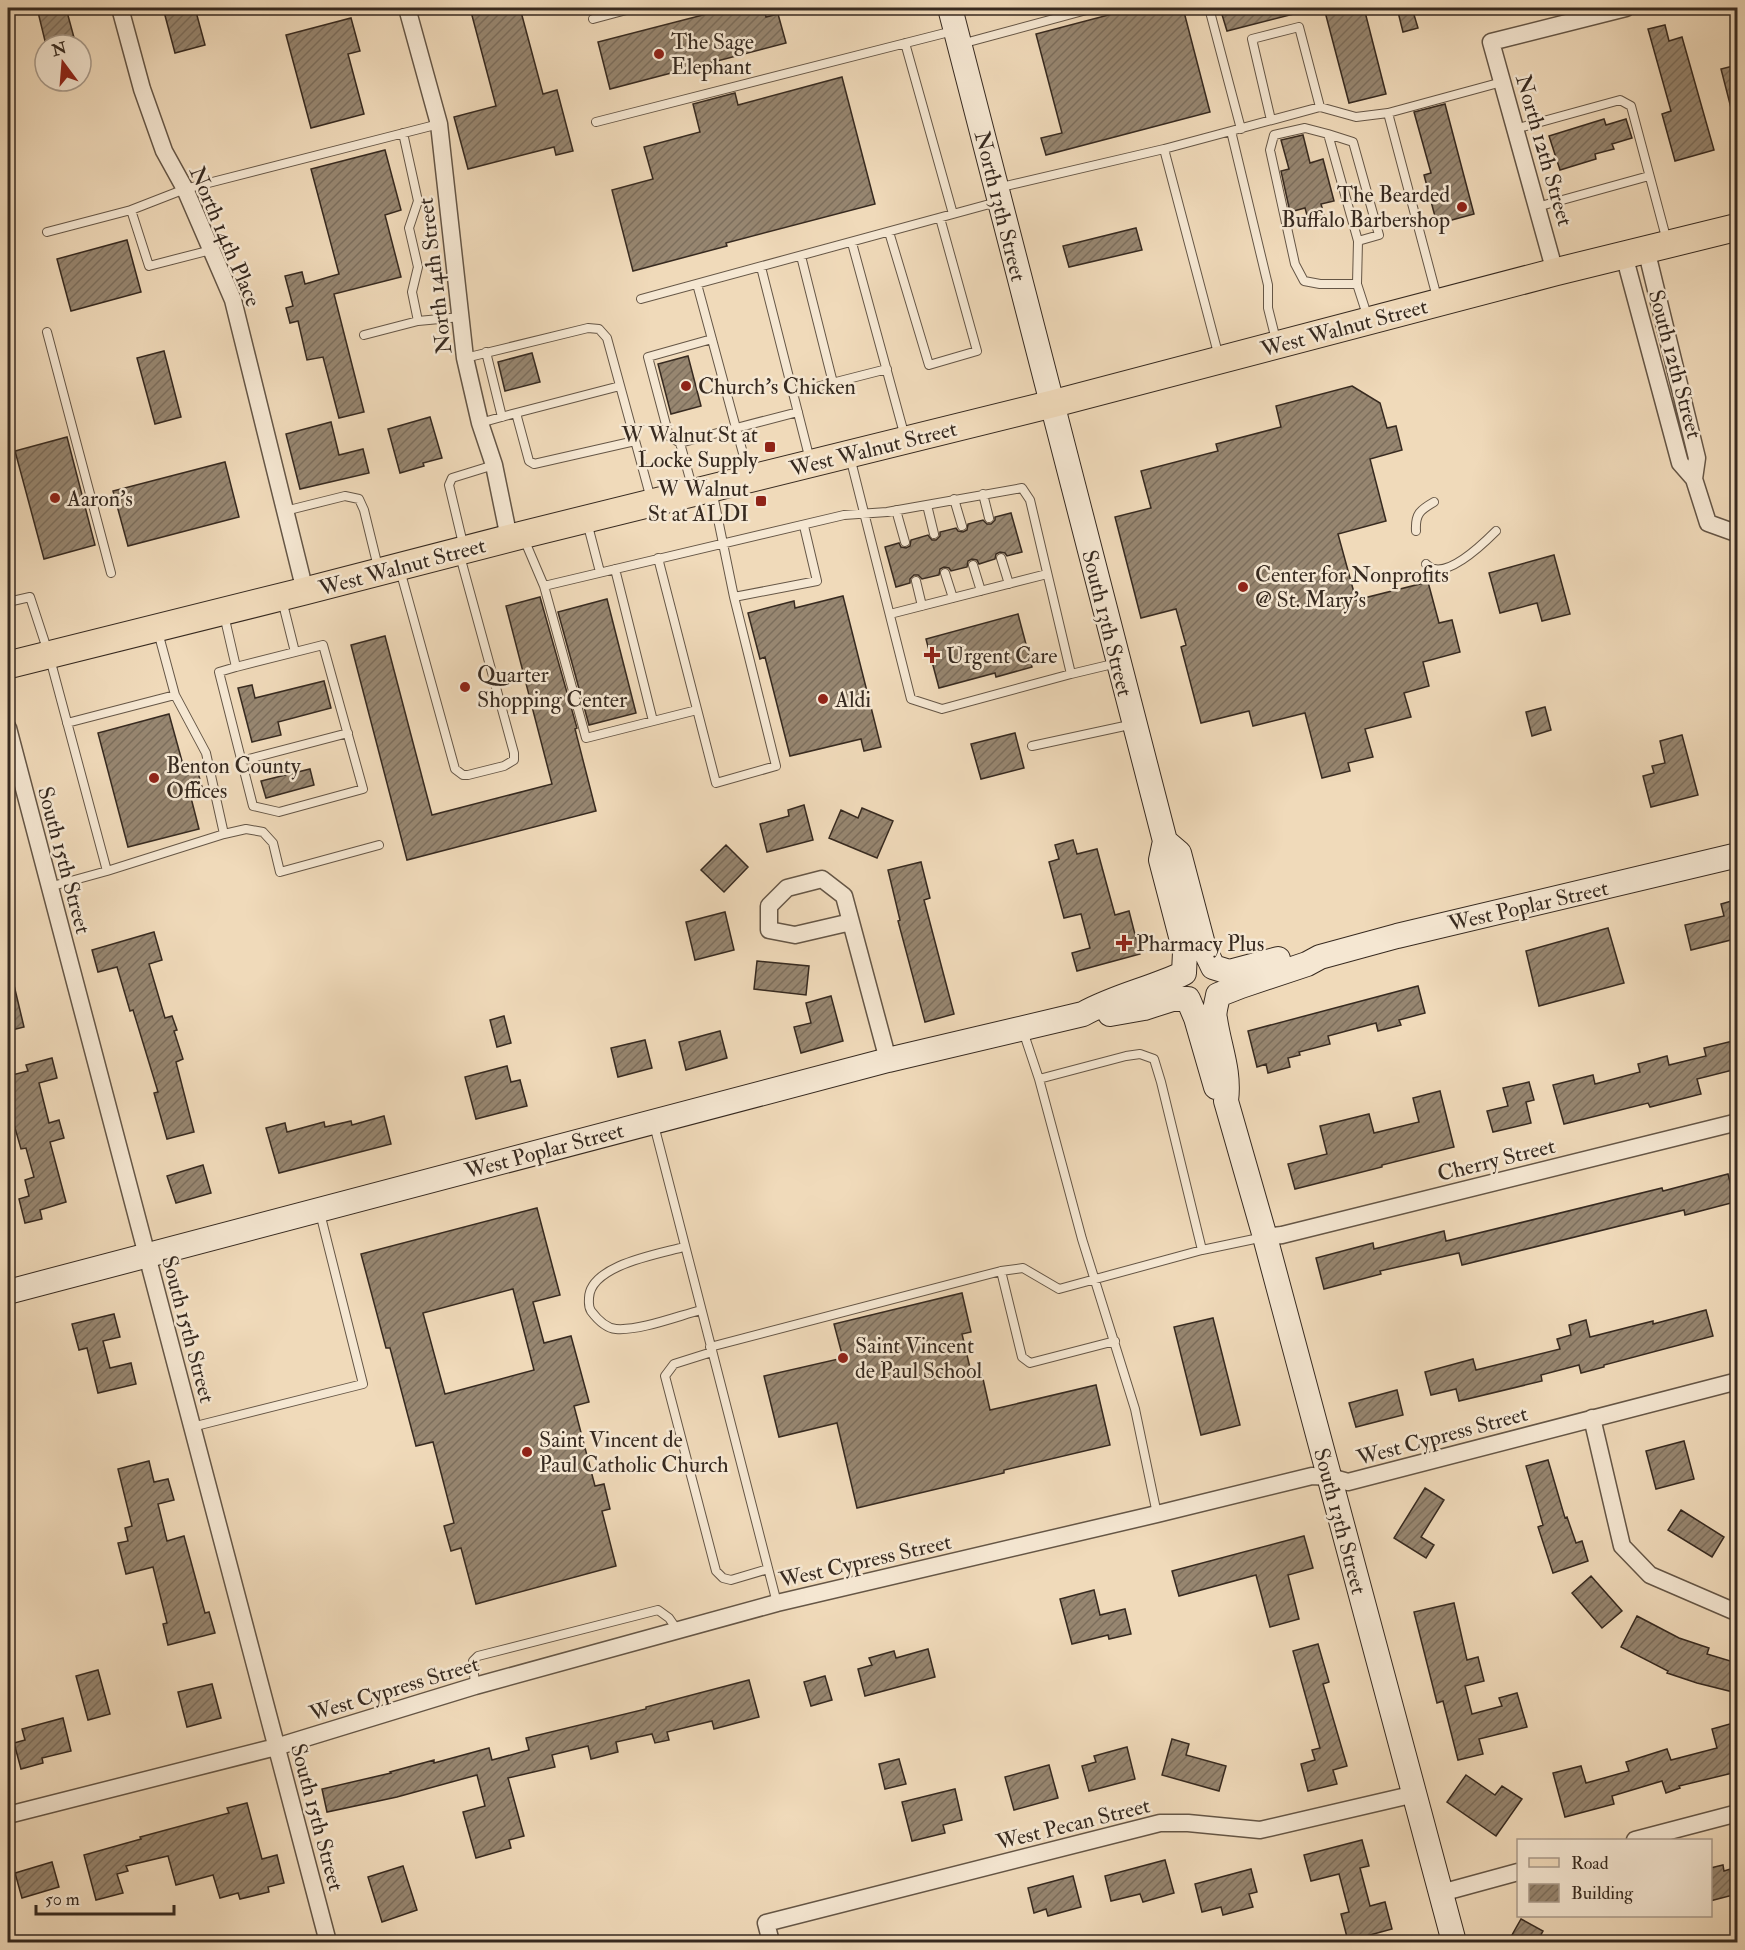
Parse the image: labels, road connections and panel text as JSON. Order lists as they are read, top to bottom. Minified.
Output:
{"streets":{"main road":["West Walnut Street"],"street":["North 12th Street","North 13th Street","North 14th Place","North 14th Street","South 12th Street","South 13th Street","South 15th Street","West Poplar Street","Cherry Street","West Cypress Street","West Pecan Street"]},"crossings":[["North 12th Street","West Walnut Street"],["North 13th Street","West Walnut Street"],["North 13th Street","South 13th Street"],["North 14th Place","West Walnut Street"],["North 14th Street","West Walnut Street"],["West Walnut Street","South 12th Street"],["West Walnut Street","South 13th Street"],["South 13th Street","West Poplar Street"],["South 13th Street","Cherry Street"],["South 13th Street","West Cypress Street"],["South 13th Street","West Pecan Street"],["South 15th Street","West Poplar Street"],["South 15th Street","West Cypress Street"]],"places":{"other":["The Sage Elephant","The Bearded Buffalo Barbershop","Church's Chicken","Aaron's","Center for Nonprofits @ St. Mary's","Quarter Shopping Center","Aldi","Benton County Offices","Saint Vincent de Paul School","Saint Vincent de Paul Catholic Church"],"transit":["W Walnut St at Locke Supply","W Walnut St at ALDI"],"health":["Urgent Care","Pharmacy Plus"]},"legend":["Road","Building"],"scale_bar":"50 m","north":"top"}
